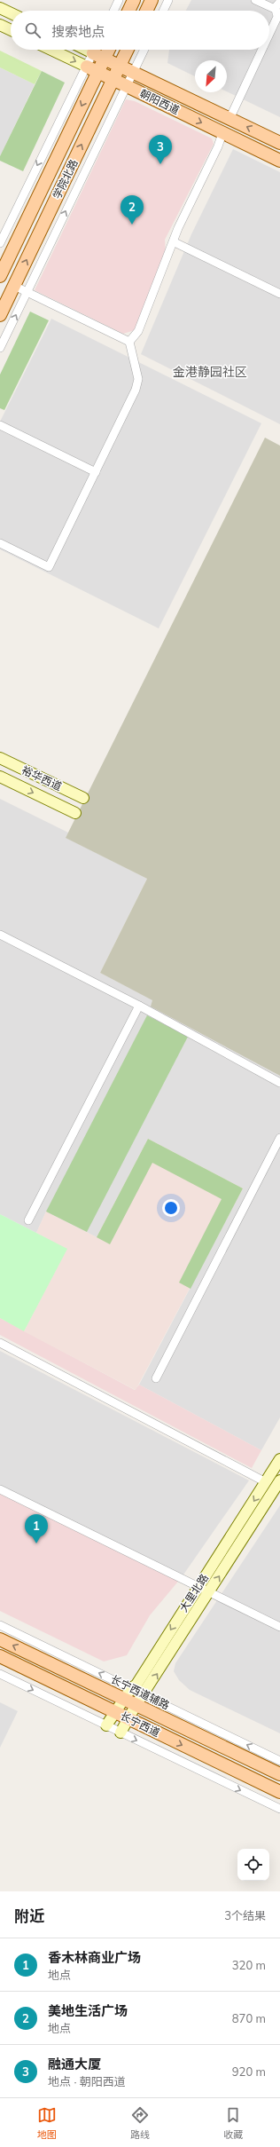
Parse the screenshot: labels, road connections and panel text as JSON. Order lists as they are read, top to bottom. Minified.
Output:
{"streets":{"main road":["朝阳西道","学院北路","裕华西道","大里北路","长宁西道"],"street":["长宁西道辅路"]},"crossings":[["朝阳西道","学院北路"],["大里北路","长宁西道辅路"],["大里北路","长宁西道"],["长宁西道辅路","长宁西道"]],"districts":["金港静园社区"],"north":"bottom left","page":{"search":"搜索地点","pins":["3","2","1"],"heading":["附近","3个结果"],"list":[{"mark":"1","name":"香木林商业广场","note":"地点","value":"320 m"},{"mark":"2","name":"美地生活广场","note":"地点","value":"870 m"},{"mark":"3","name":"融通大厦","note":"地点 · 朝阳西道","value":"920 m"}],"nav":["地图","路线","收藏"]}}
